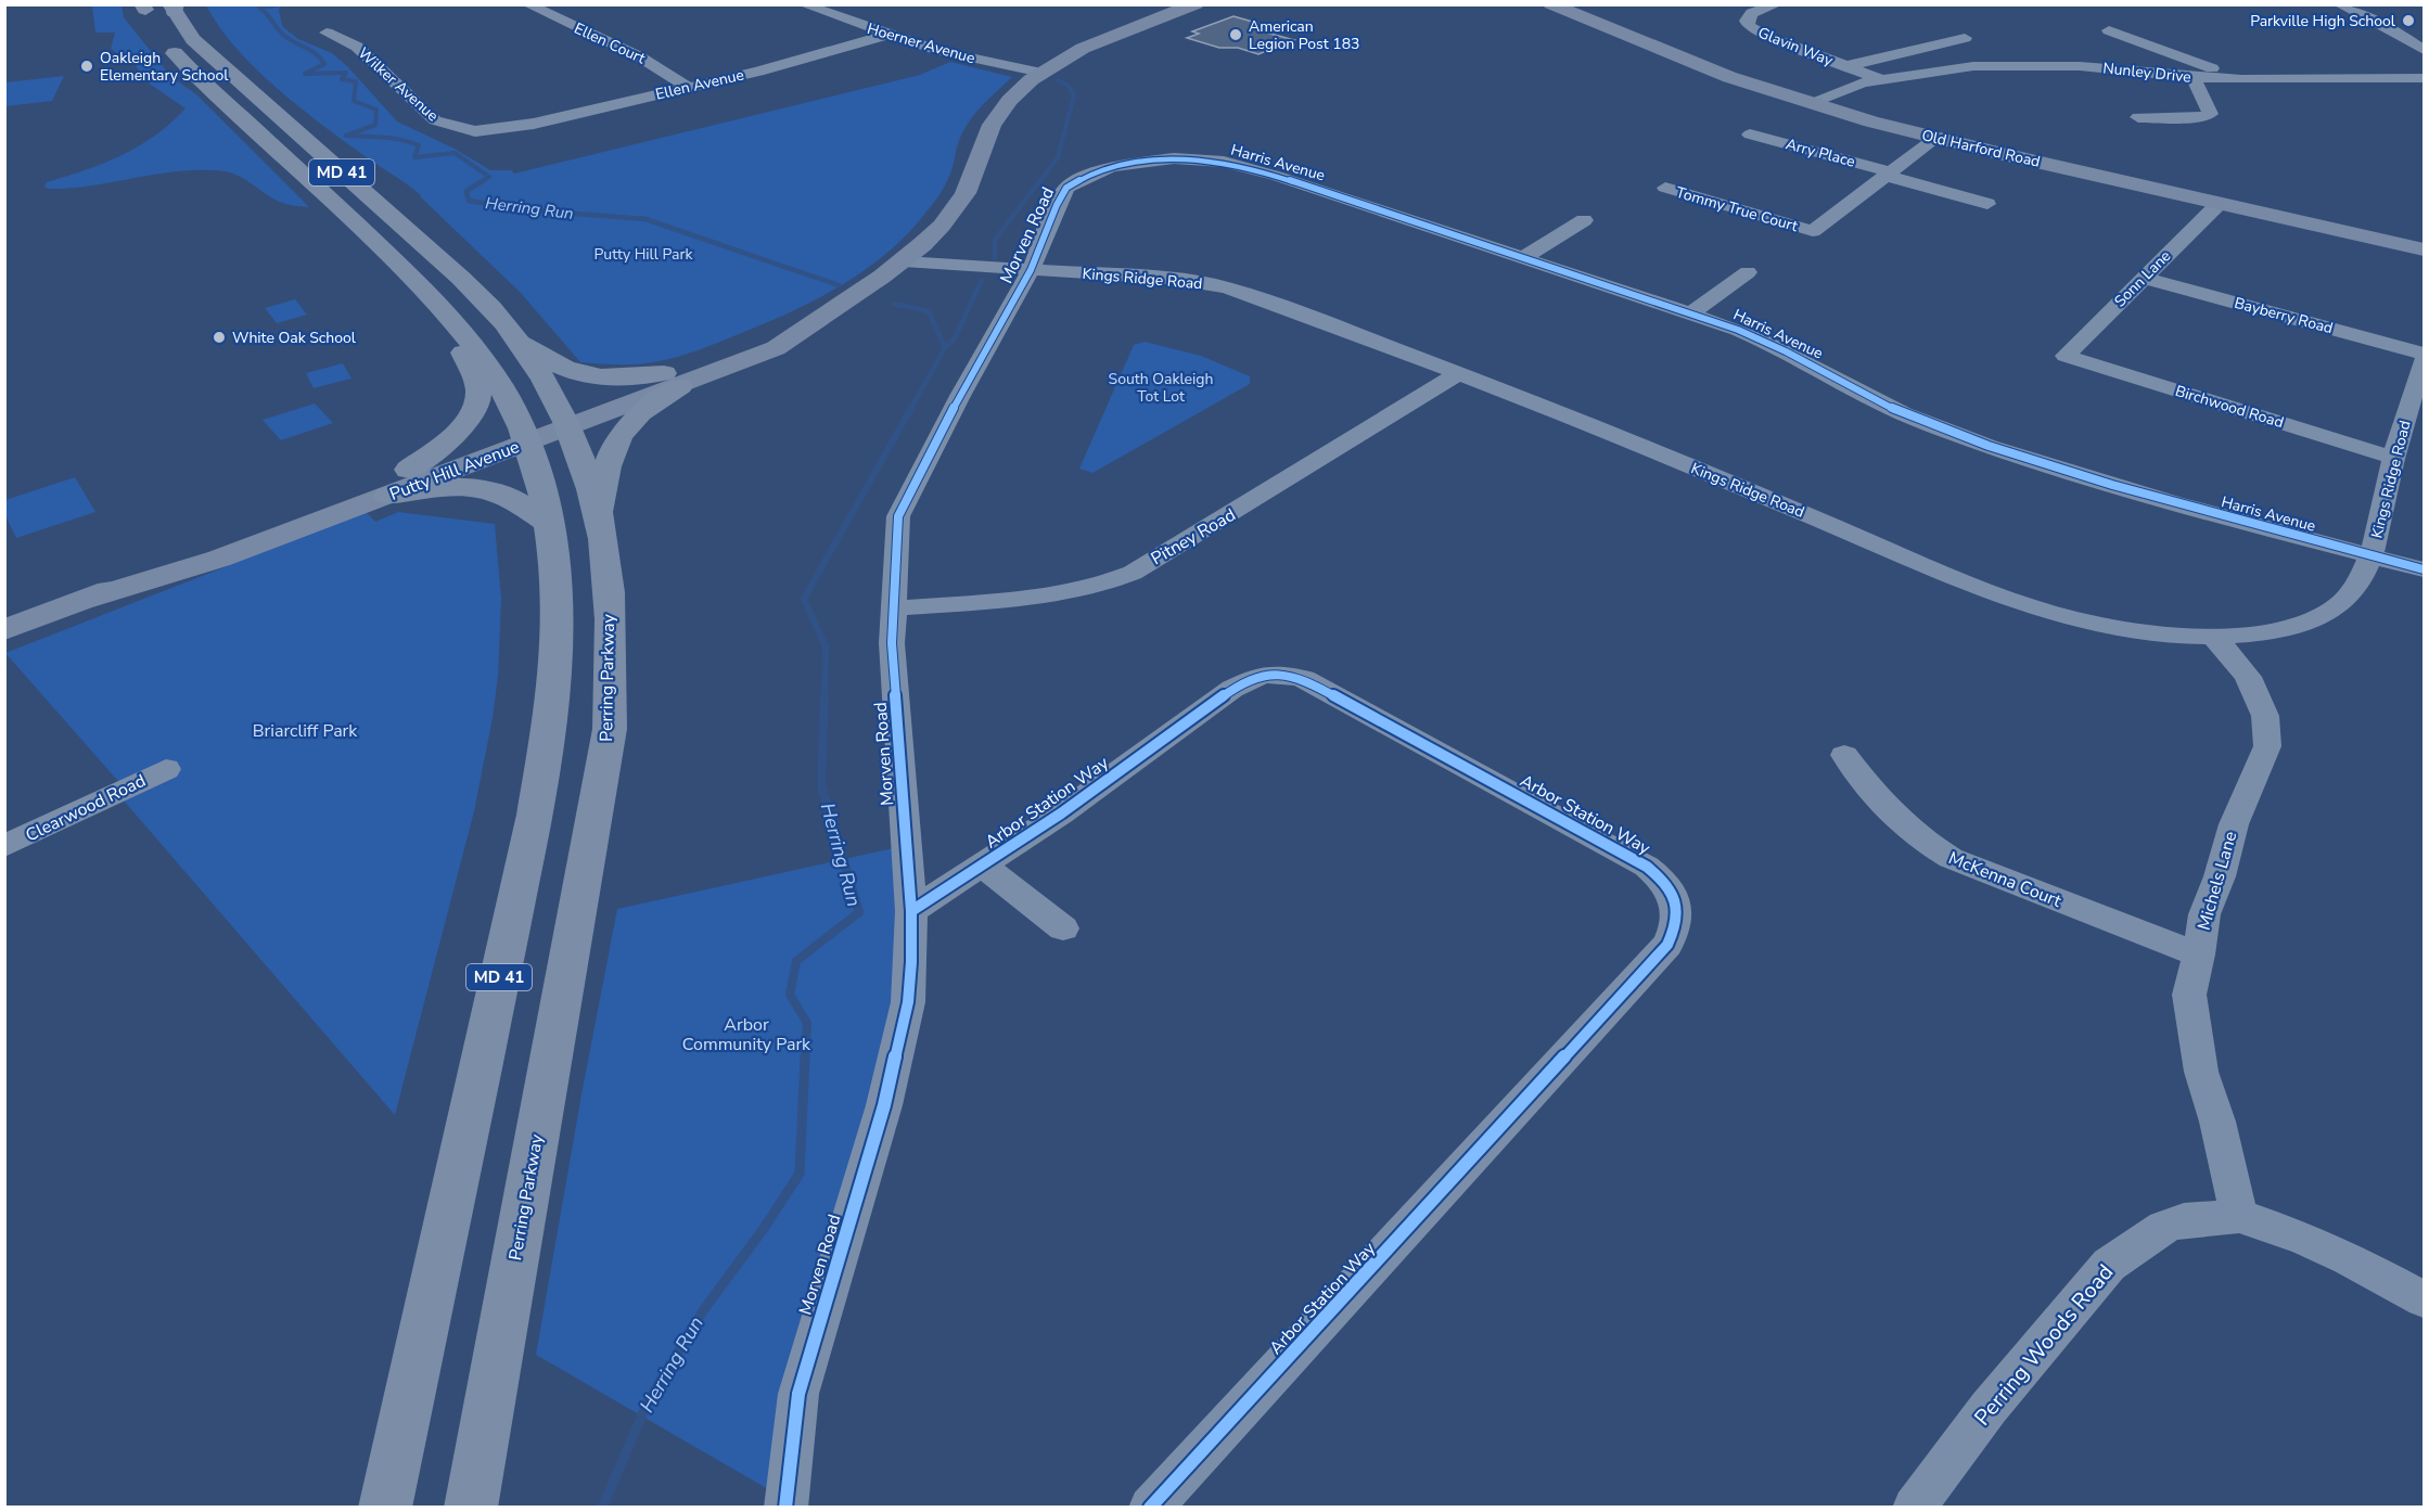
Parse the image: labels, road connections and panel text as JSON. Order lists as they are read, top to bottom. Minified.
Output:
{"streets":{"main road":["MD 41","Perring Parkway"],"street":["Ellen Court","Hoerner Avenue","Glavin Way","Nunley Drive","Wilker Avenue","Ellen Avenue","Old Harford Road","Arry Place","Harris Avenue","Tommy True Court","Morven Road","Kings Ridge Road","Sonn Lane","Bayberry Road","Birchwood Road","Putty Hill Avenue","Pitney Road","Arbor Station Way","Clearwood Road","McKenna Court","Michels Lane","Perring Woods Road"]},"crossings":[["Ellen Court","Ellen Avenue"],["Hoerner Avenue","Ellen Avenue"],["Hoerner Avenue","Putty Hill Avenue"],["Glavin Way","Nunley Drive"],["Nunley Drive","Old Harford Road"],["Wilker Avenue","Ellen Avenue"],["Old Harford Road","Tommy True Court"],["Old Harford Road","Sonn Lane"],["Arry Place","Tommy True Court"],["Harris Avenue","Morven Road"],["Harris Avenue","Kings Ridge Road"],["MD 41","Putty Hill Avenue"],["Morven Road","Kings Ridge Road"],["Morven Road","Pitney Road"],["Morven Road","Arbor Station Way"],["Kings Ridge Road","Birchwood Road"],["Kings Ridge Road","Putty Hill Avenue"],["Kings Ridge Road","Pitney Road"],["Kings Ridge Road","Michels Lane"],["Sonn Lane","Bayberry Road"],["Sonn Lane","Birchwood Road"],["Putty Hill Avenue","Perring Parkway"],["McKenna Court","Michels Lane"],["Michels Lane","Perring Woods Road"]],"water":["Herring Run"],"parks":["Putty Hill Park","South Oakleigh Tot Lot","Briarcliff Park","Arbor Community Park"],"places":["Parkville High School","American Legion Post 183","Oakleigh Elementary School","White Oak School"]}
